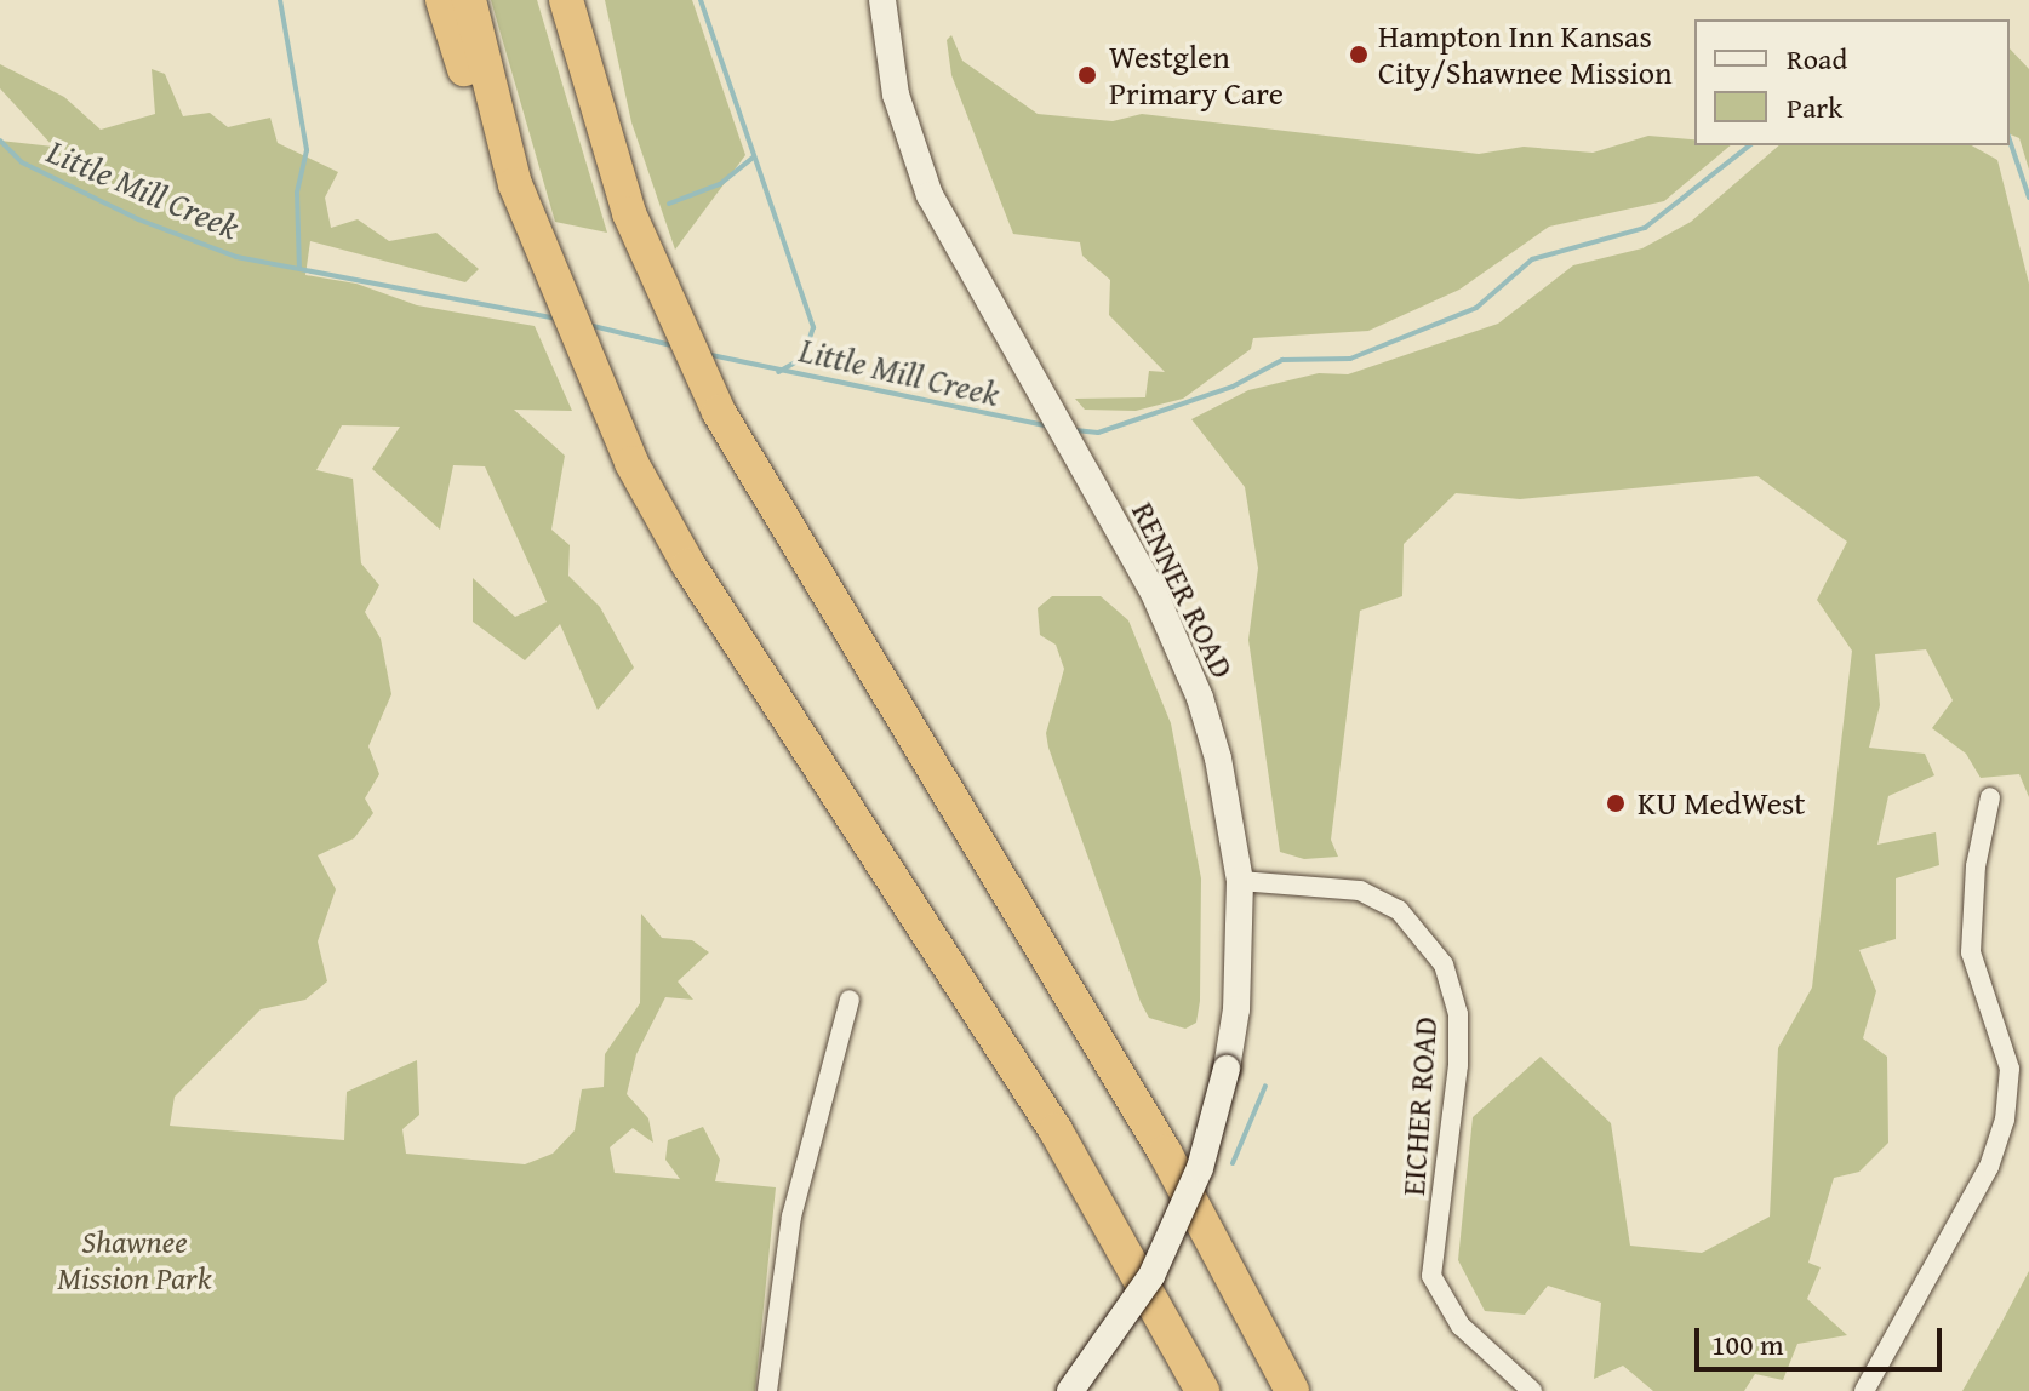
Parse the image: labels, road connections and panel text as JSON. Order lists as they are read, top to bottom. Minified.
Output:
{"streets":{"main road":["RENNER ROAD"],"street":["EICHER ROAD"]},"crossings":[["RENNER ROAD","EICHER ROAD"]],"water":["Little Mill Creek"],"parks":["Shawnee Mission Park"],"places":["Hampton Inn Kansas City/Shawnee Mission","Westglen Primary Care","KU MedWest"],"legend":["Road","Park"],"scale_bar":"100 m"}
